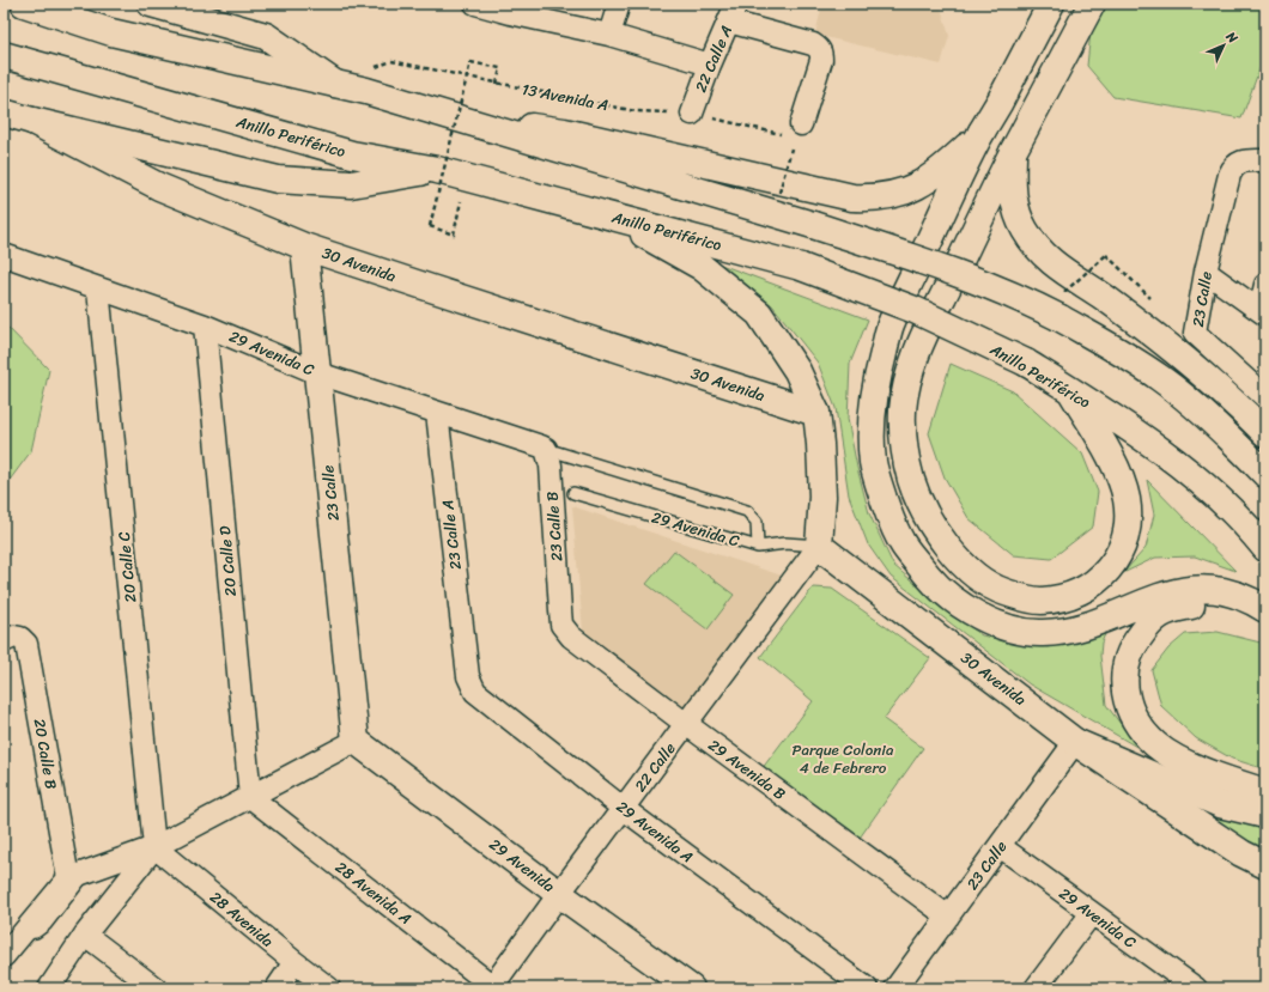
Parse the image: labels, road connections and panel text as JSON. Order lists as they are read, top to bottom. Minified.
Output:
{"streets":{"main road":["Anillo Periférico","30 Avenida","23 Calle","29 Avenida"],"street":["22 Calle A","29 Avenida C","23 Calle B","23 Calle A","20 Calle D","20 Calle C","20 Calle B","22 Calle","29 Avenida B","29 Avenida A","28 Avenida A","28 Avenida"],"path":["13 Avenida A"]},"crossings":[["22 Calle A","13 Avenida A"],["30 Avenida","23 Calle"],["30 Avenida","29 Avenida C"],["30 Avenida","22 Calle"],["23 Calle","29 Avenida C"],["23 Calle","29 Avenida B"],["23 Calle","29 Avenida"],["29 Avenida C","23 Calle B"],["29 Avenida C","23 Calle A"],["29 Avenida C","20 Calle D"],["29 Avenida C","20 Calle C"],["29 Avenida C","22 Calle"],["23 Calle B","29 Avenida B"],["23 Calle A","29 Avenida A"],["20 Calle D","28 Avenida A"],["20 Calle C","28 Avenida"],["22 Calle","29 Avenida B"],["22 Calle","29 Avenida A"],["22 Calle","29 Avenida"],["22 Calle","28 Avenida A"]],"parks":["Parque Colonia 4 de Febrero"],"north":"top right"}
